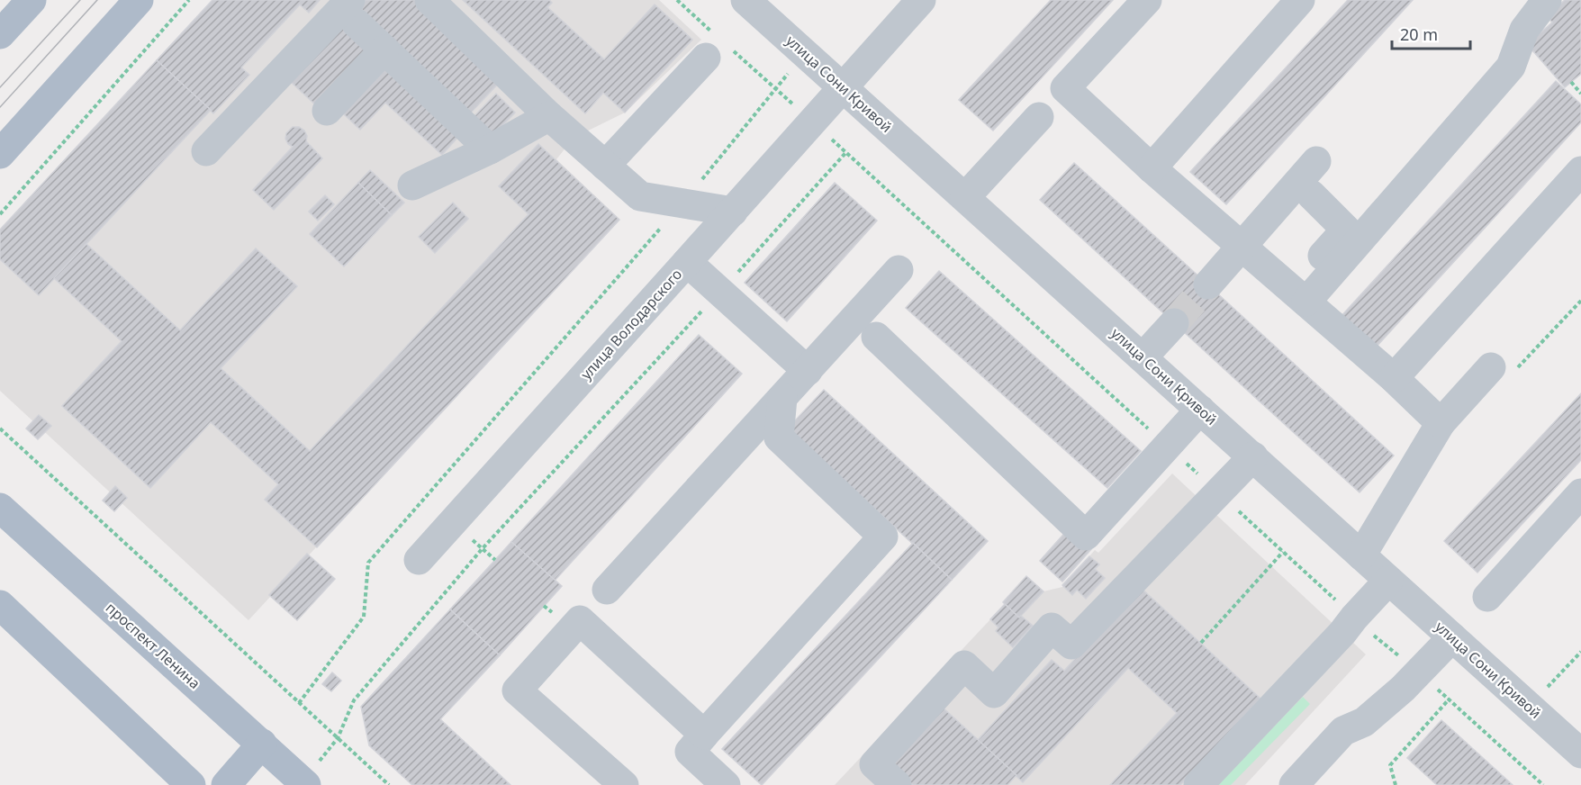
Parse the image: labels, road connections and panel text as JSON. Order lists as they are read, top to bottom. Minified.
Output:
{"streets":{"main road":["проспект Ленина"],"street":["улица Сони Кривой","улица Володарского"]},"crossings":[["улица Сони Кривой","улица Володарского"]],"scale_bar":"20 m"}
